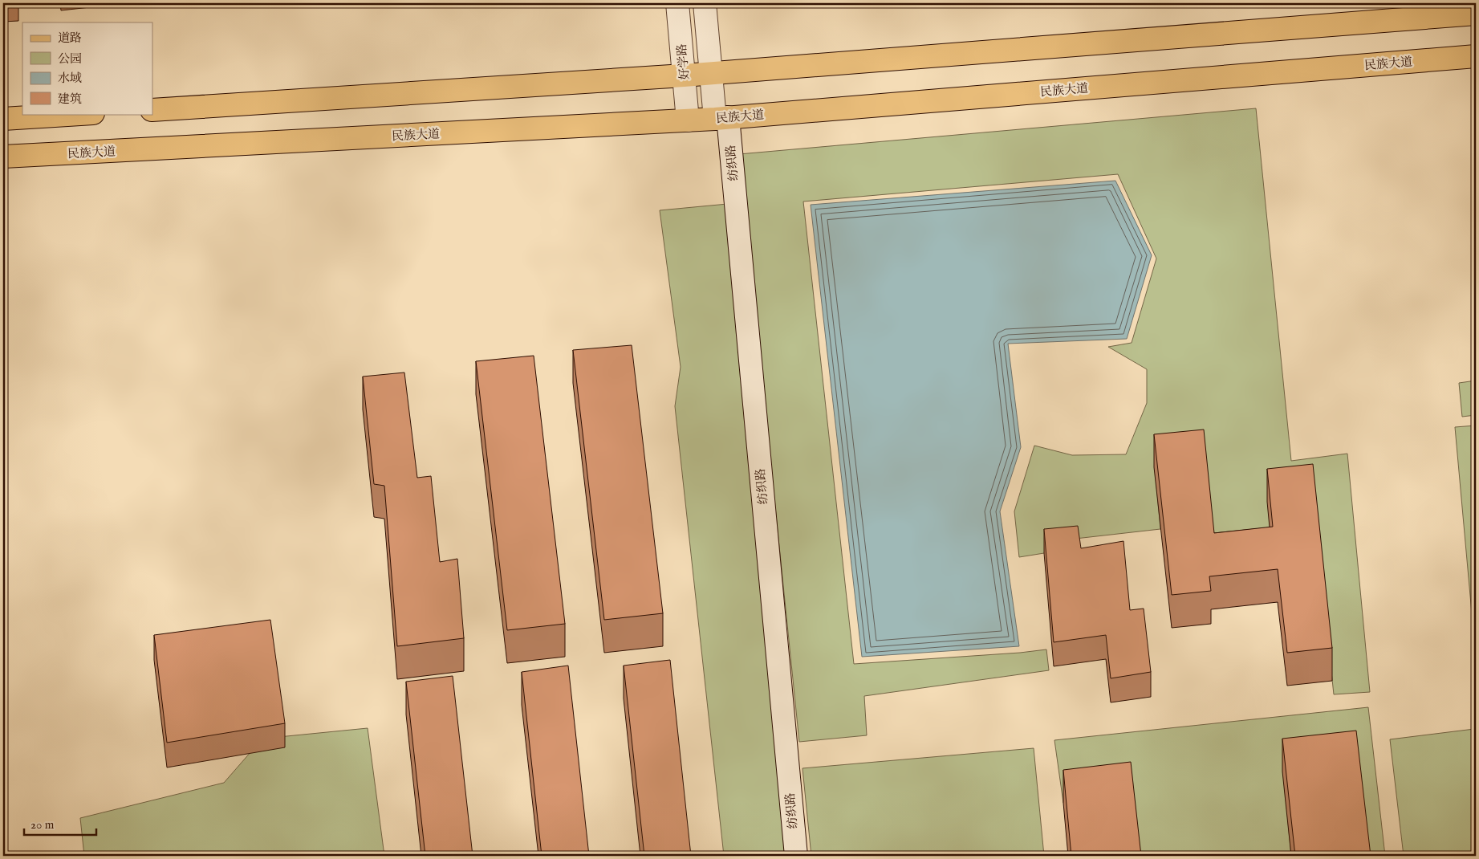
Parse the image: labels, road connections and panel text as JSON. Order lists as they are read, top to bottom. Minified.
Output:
{"streets":{"main road":["好学路","民族大道","纺织路"]},"crossings":[["好学路","民族大道"],["民族大道","纺织路"]],"legend":["道路","公园","水域","建筑"],"scale_bar":"20 m"}
